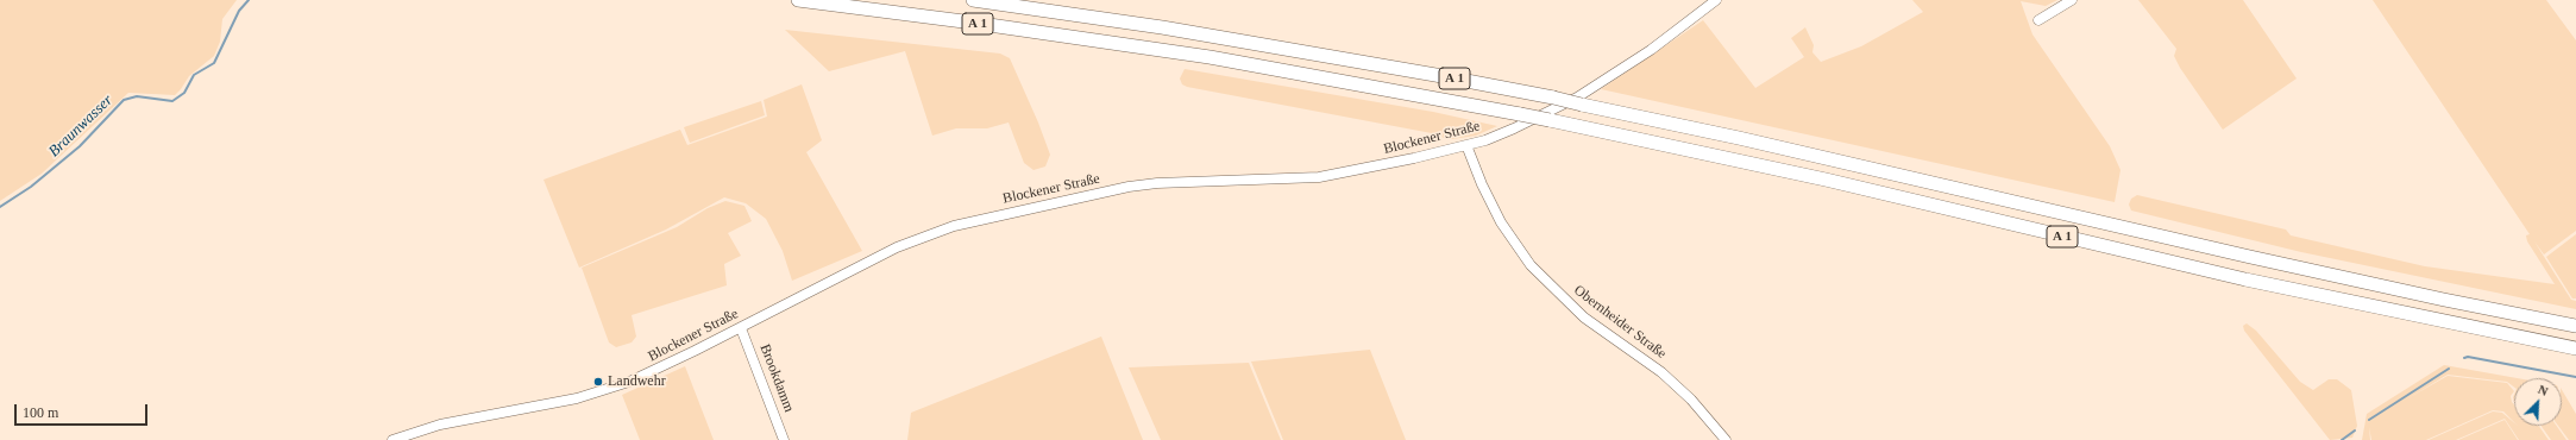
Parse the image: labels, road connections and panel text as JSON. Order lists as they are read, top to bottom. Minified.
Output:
{"streets":{"highway":["A 1"],"street":["Blockener Straße","Obernheider Straße","Brookdamm"]},"crossings":[["Blockener Straße","Obernheider Straße"],["Blockener Straße","Brookdamm"]],"water":["Braunwasser"],"places":["Landwehr"],"scale_bar":"100 m","north":"top right"}
